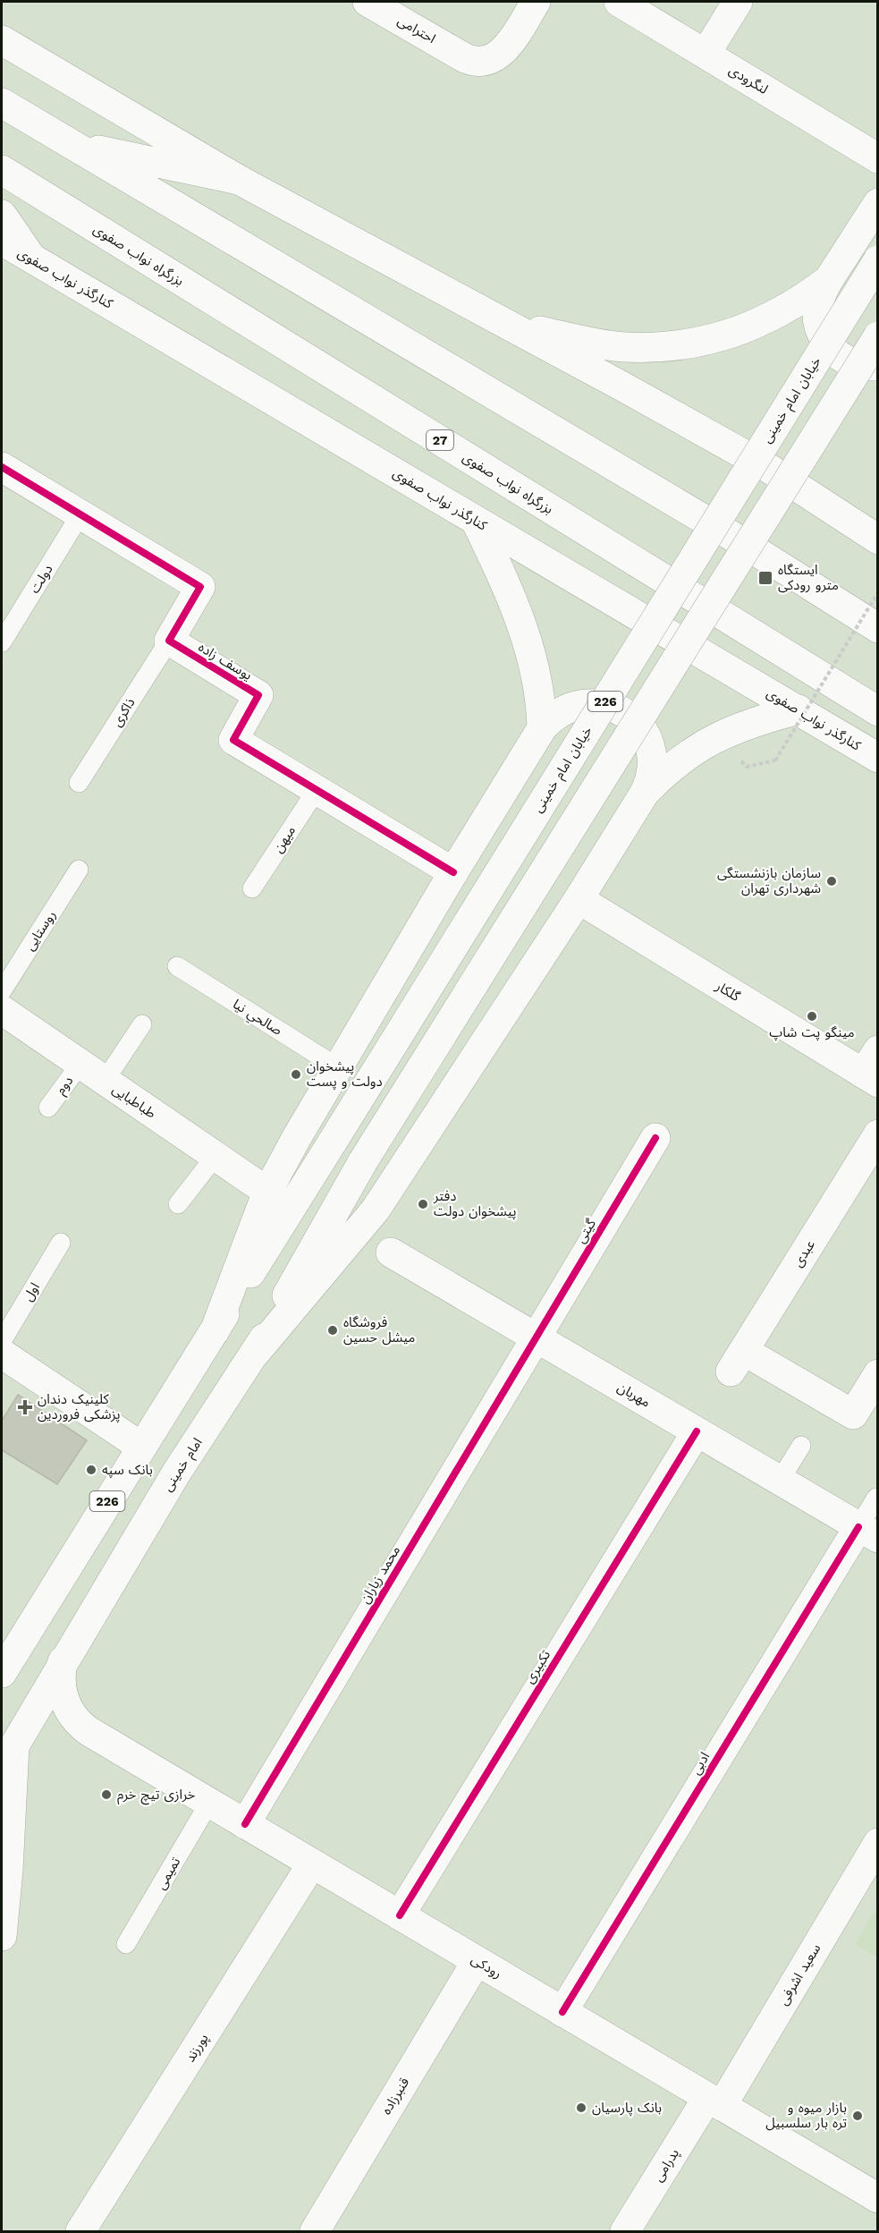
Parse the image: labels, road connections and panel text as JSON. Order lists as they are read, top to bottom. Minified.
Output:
{"streets":{"main road":["احترامی","لنگرودی","بزرگراه نواب صفوی","کنارگذر نواب صفوی","خیابان امام خمینی","27","یوسف زاده","226","گلکار","طباطبایی","گیتی","عبدی","مهربان","امام خمینی","محمد زیاران","تکبیری","ادبی","رودکی","سعید اشرفی","پورزند","قنبرزاده","پدرامی"],"lane":["دولت","ذاکری","میهن","روستایی","صالحي نیا","دوم","اول","تمیمی"]},"crossings":[["خیابان امام خمینی","226"],["یوسف زاده","ذاکری"],["یوسف زاده","میهن"],["دوم","طباطبایی"],["گیتی","مهربان"],["گیتی","محمد زیاران"],["مهربان","محمد زیاران"],["مهربان","تکبیری"],["مهربان","ادبی"],["امام خمینی","رودکی"],["محمد زیاران","رودکی"],["تکبیری","رودکی"],["ادبی","رودکی"],["تمیمی","رودکی"],["رودکی","سعید اشرفی"],["رودکی","پورزند"],["رودکی","قنبرزاده"],["رودکی","پدرامی"],["سعید اشرفی","پدرامی"]],"places":{"transit":["ایستگاه مترو رودکی"],"other":["سازمان بازنشستگی شهرداری تهران","مینگو پت شاپ","پیشخوان دولت و پست","دفتر پیشخوان دولت","فروشگاه میشل حسین","بانک سپه","خرازی تیچ خرم","بانک پارسیان","بازار میوه و تره بار سلسبیل"],"health":["کلینیک دندان پزشکی فروردین"]}}
